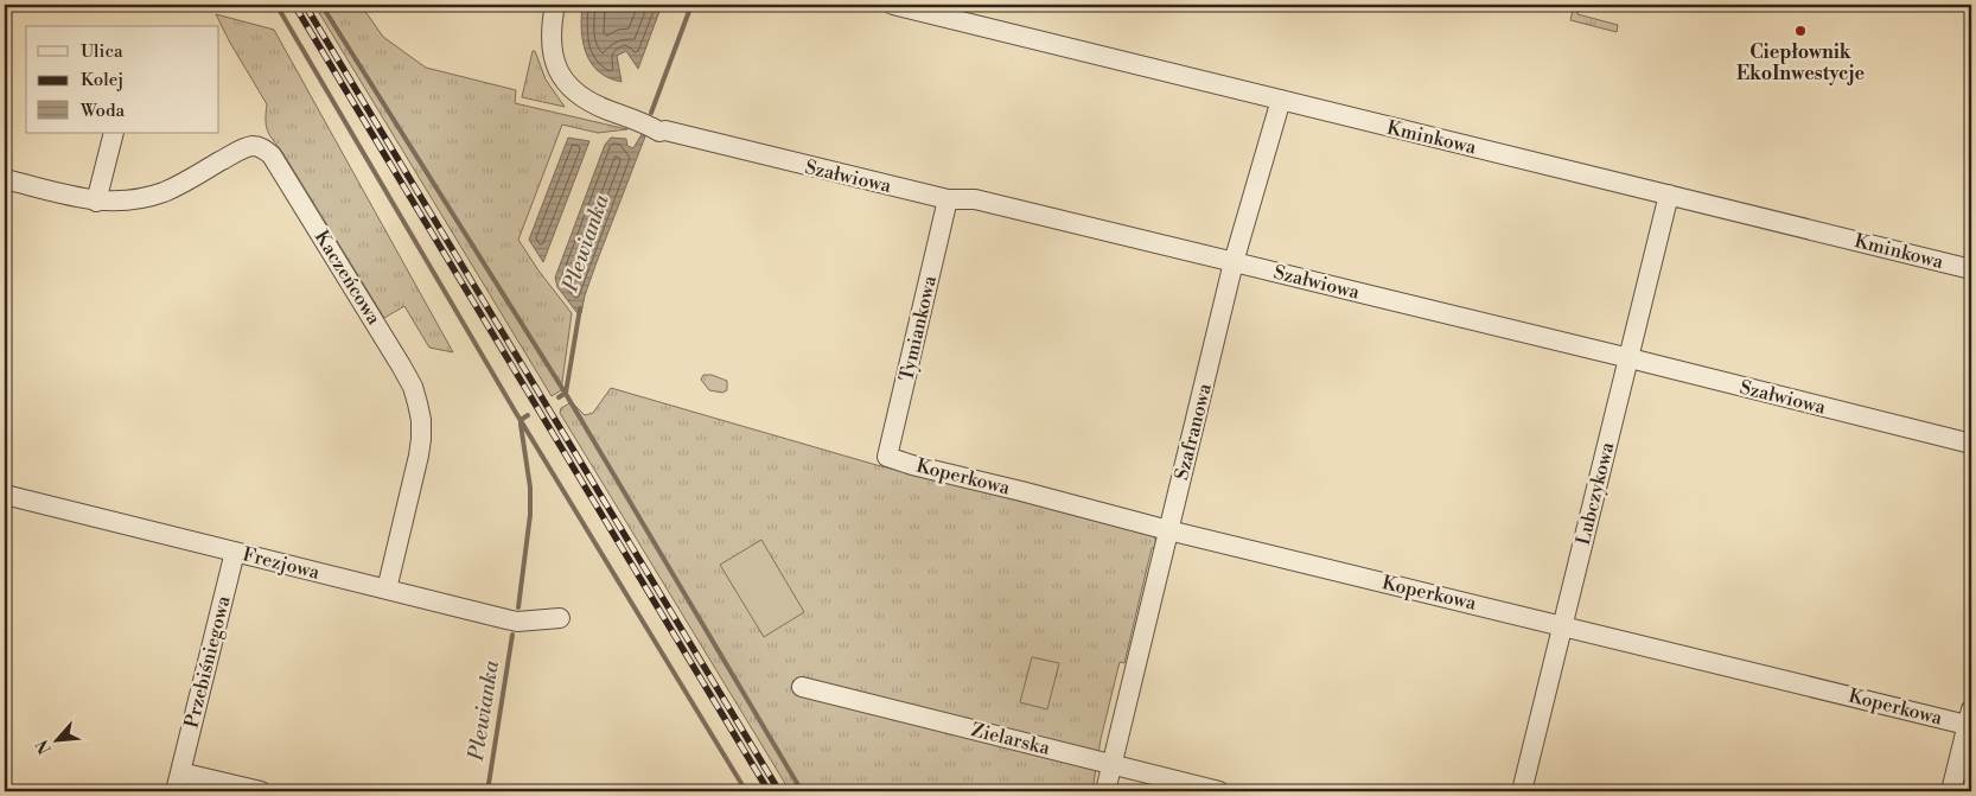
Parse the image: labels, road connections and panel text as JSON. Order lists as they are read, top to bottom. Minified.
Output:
{"streets":{"street":["Kminkowa","Szałwiowa","Kaczeńcowa","Tymiankowa","Szafranowa","Koperkowa","Lubczykowa","Frezjowa","Przebiśniegowa","Zielarska"]},"crossings":[["Kminkowa","Szafranowa"],["Kminkowa","Lubczykowa"],["Szałwiowa","Tymiankowa"],["Szałwiowa","Szafranowa"],["Szałwiowa","Lubczykowa"],["Kaczeńcowa","Frezjowa"],["Tymiankowa","Koperkowa"],["Szafranowa","Koperkowa"],["Szafranowa","Zielarska"],["Koperkowa","Lubczykowa"],["Frezjowa","Przebiśniegowa"]],"water":["Plewianka"],"places":["Ciepłownik EkoInwestycje"],"legend":["Ulica","Kolej","Woda"],"north":"bottom left"}
